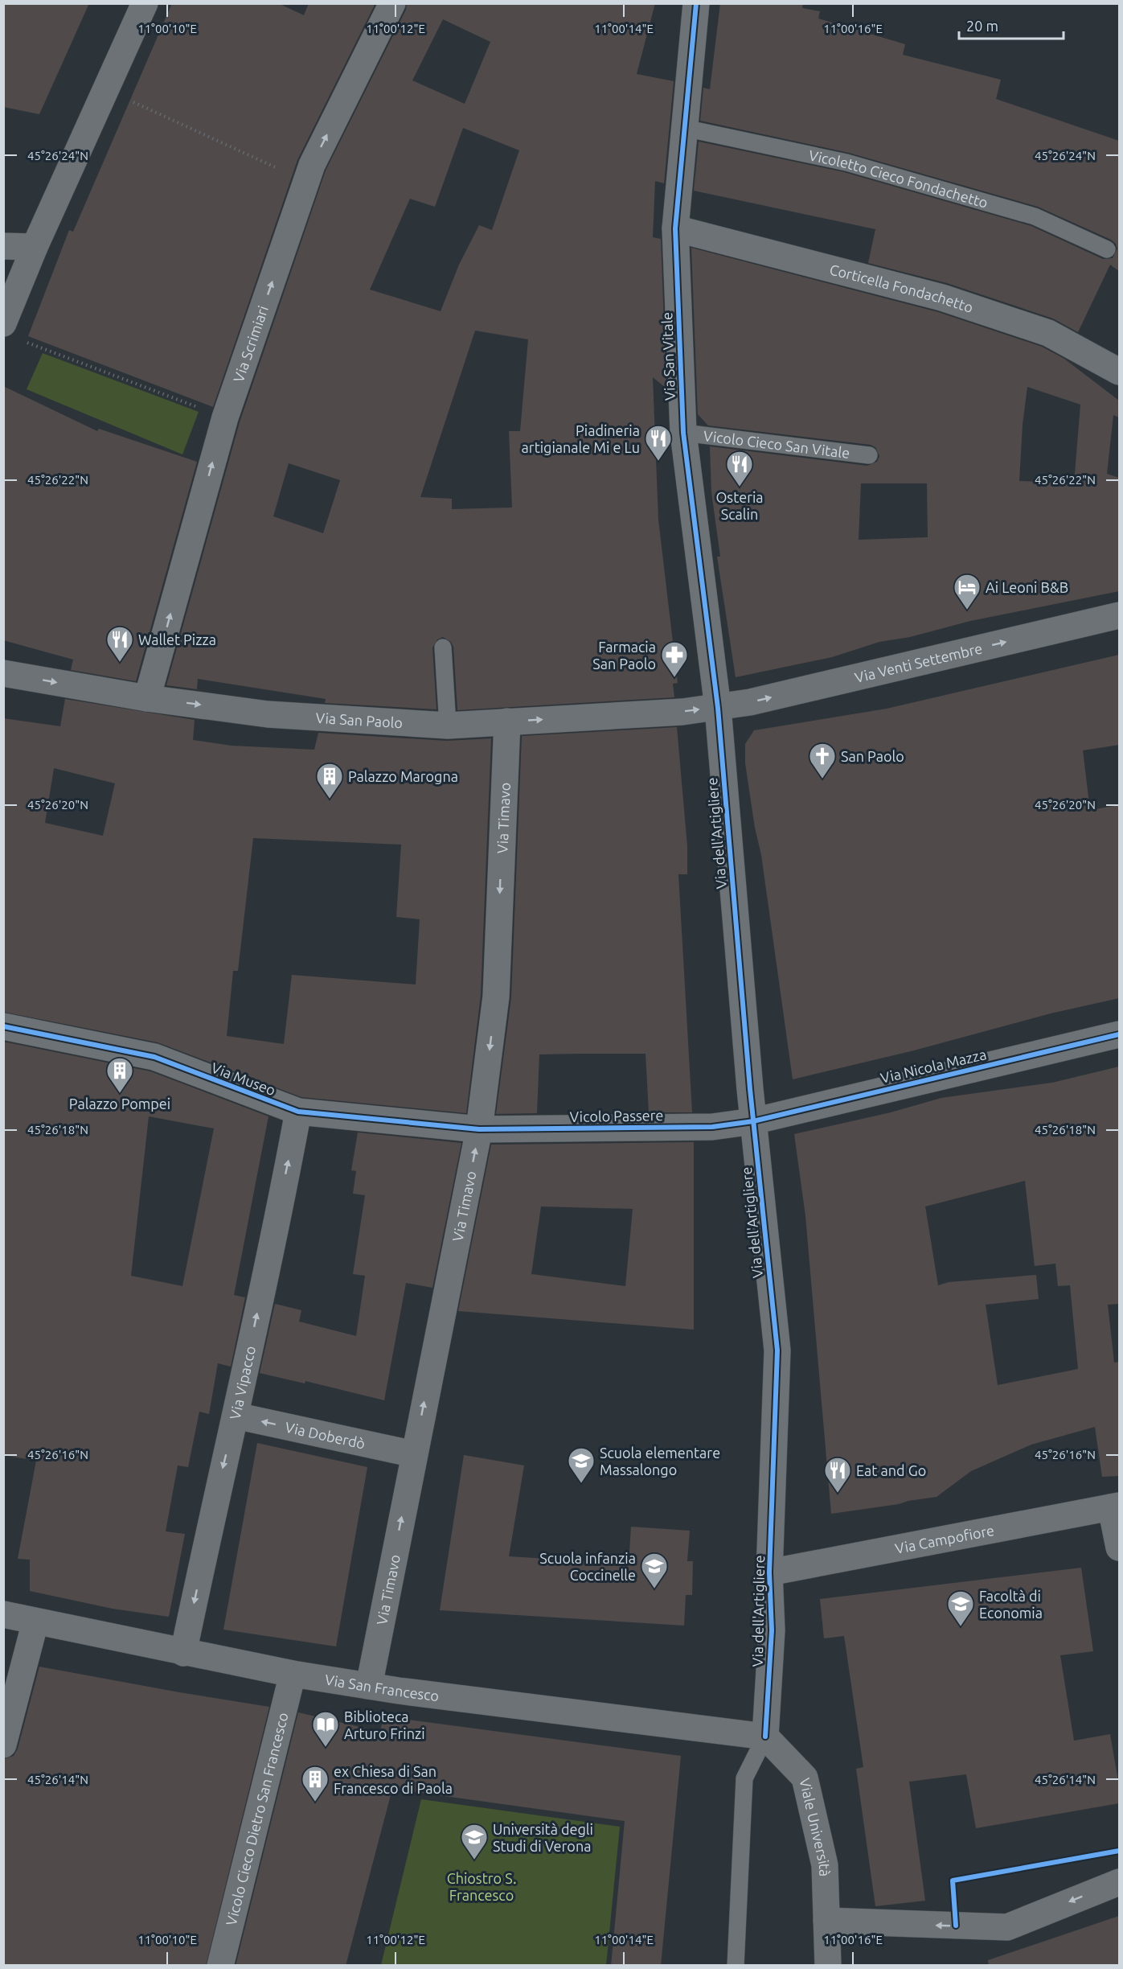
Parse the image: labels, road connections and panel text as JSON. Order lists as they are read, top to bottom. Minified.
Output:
{"streets":{"street":["Corticella Fondachetto","Via Scrimiari","Via San Vitale","Via Venti Settembre","Via San Paolo","Via Timavo","Via dell'Artigliere","Via Nicola Mazza","Via Museo","Vicolo Passere","Via Vipacco","Via Doberdò","Via Campofiore","Via San Francesco","Vicolo Cieco Dietro San Francesco","Viale Università"],"lane":["Vicoletto Cieco Fondachetto","Vicolo Cieco San Vitale"]},"crossings":[["Vicoletto Cieco Fondachetto","Via San Vitale"],["Corticella Fondachetto","Via San Vitale"],["Via Scrimiari","Via San Paolo"],["Via San Vitale","Vicolo Cieco San Vitale"],["Via San Vitale","Via Venti Settembre"],["Via San Vitale","Via San Paolo"],["Via San Vitale","Via dell'Artigliere"],["Via Venti Settembre","Via San Paolo"],["Via Venti Settembre","Via dell'Artigliere"],["Via San Paolo","Via Timavo"],["Via San Paolo","Via dell'Artigliere"],["Via Timavo","Via Museo"],["Via Timavo","Vicolo Passere"],["Via Timavo","Via Doberdò"],["Via Timavo","Via San Francesco"],["Via dell'Artigliere","Via Nicola Mazza"],["Via dell'Artigliere","Vicolo Passere"],["Via dell'Artigliere","Via Campofiore"],["Via dell'Artigliere","Via San Francesco"],["Via dell'Artigliere","Viale Università"],["Via Nicola Mazza","Vicolo Passere"],["Via Museo","Vicolo Passere"],["Via Museo","Via Vipacco"],["Via Vipacco","Via Doberdò"],["Via Vipacco","Via San Francesco"],["Via San Francesco","Vicolo Cieco Dietro San Francesco"],["Via San Francesco","Viale Università"]],"one_way":["Via Venti Settembre","Via San Paolo","Via Doberdò"],"parks":["Chiostro S. Francesco"],"places":{"restaurant":["Piadineria artigianale Mi e Lu","Osteria Scalin","Wallet Pizza","Eat and Go"],"hotel":["Ai Leoni B&B"],"pharmacy":["Farmacia San Paolo"],"church":["San Paolo"],"building":["Palazzo Marogna","Palazzo Pompei","ex Chiesa di San Francesco di Paola"],"school or university":["Scuola elementare Massalongo","Scuola infanzia Coccinelle","Facoltà di Economia","Università degli Studi di Verona"],"library":["Biblioteca Arturo Frinzi"]},"scale_bar":"20 m","coordinates":["11°00'10\"E","11°00'12\"E","11°00'14\"E","11°00'16\"E","45°26'24\"N","45°26'22\"N","45°26'20\"N","45°26'18\"N","45°26'16\"N","45°26'14\"N"]}
